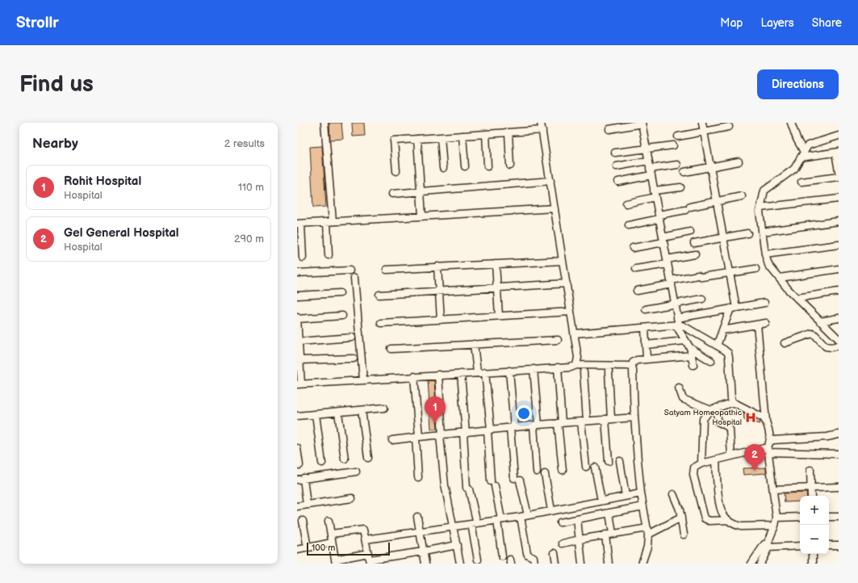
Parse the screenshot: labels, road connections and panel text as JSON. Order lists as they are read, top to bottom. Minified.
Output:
{"places":{"hospital":["Satyam Homeopathic Hospital"]},"scale_bar":"100 m","page":{"header":"Strollr","nav":["Map","Layers","Share"],"buttons":"Directions","title":"Find us","heading":["Nearby","2 results"],"list":[{"mark":"1","name":"Rohit Hospital","note":"Hospital","value":"110 m"},{"mark":"2","name":"Gel General Hospital","note":"Hospital","value":"290 m"}],"pins":["1","2"],"map_buttons":["+","−"],"scale":"100 m"}}
